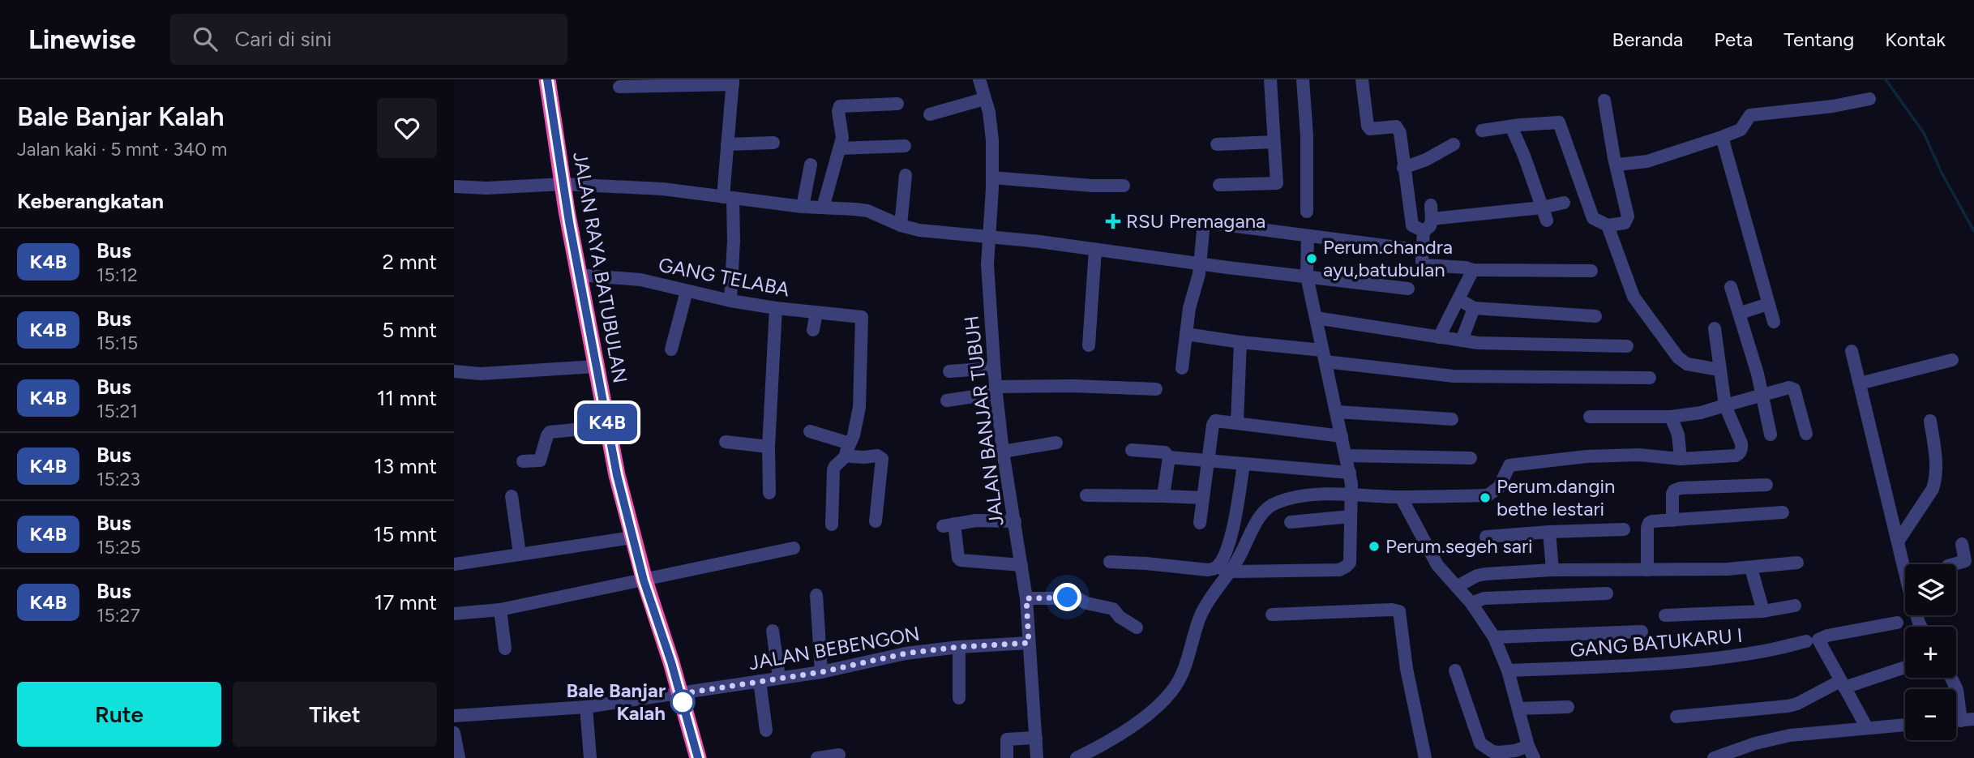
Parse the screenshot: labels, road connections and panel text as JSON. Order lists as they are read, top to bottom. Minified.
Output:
{"streets":{"highway":["JALAN RAYA BATUBULAN"],"street":["GANG TELABA","JALAN BANJAR TUBUH","GANG BATUKARU I","JALAN BEBENGON"]},"crossings":[["JALAN RAYA BATUBULAN","GANG TELABA"],["JALAN RAYA BATUBULAN","JALAN BEBENGON"],["JALAN BANJAR TUBUH","JALAN BEBENGON"]],"places":{"health":["RSU Premagana"],"other":["Perum.chandra ayu,batubulan","Perum.dangin bethe lestari","Perum.segeh sari","Bale Banjar Kalah"]},"lines":["bus line K4B"],"page":{"header":"Linewise","search":"Cari di sini","nav":["Beranda","Peta","Tentang","Kontak"],"heading":[["Bale Banjar Kalah","Jalan kaki · 5 mnt · 340 m"],"Keberangkatan"],"on_map":"K4B","list":[{"mark":"K4B","name":"Bus","note":"15:12","value":"2 mnt"},{"mark":"K4B","name":"Bus","note":"15:15","value":"5 mnt"},{"mark":"K4B","name":"Bus","note":"15:21","value":"11 mnt"},{"mark":"K4B","name":"Bus","note":"15:23","value":"13 mnt"},{"mark":"K4B","name":"Bus","note":"15:25","value":"15 mnt"},{"mark":"K4B","name":"Bus","note":"15:27","value":"17 mnt"}],"map_buttons":["+","−"],"buttons":["Rute","Tiket"]}}
